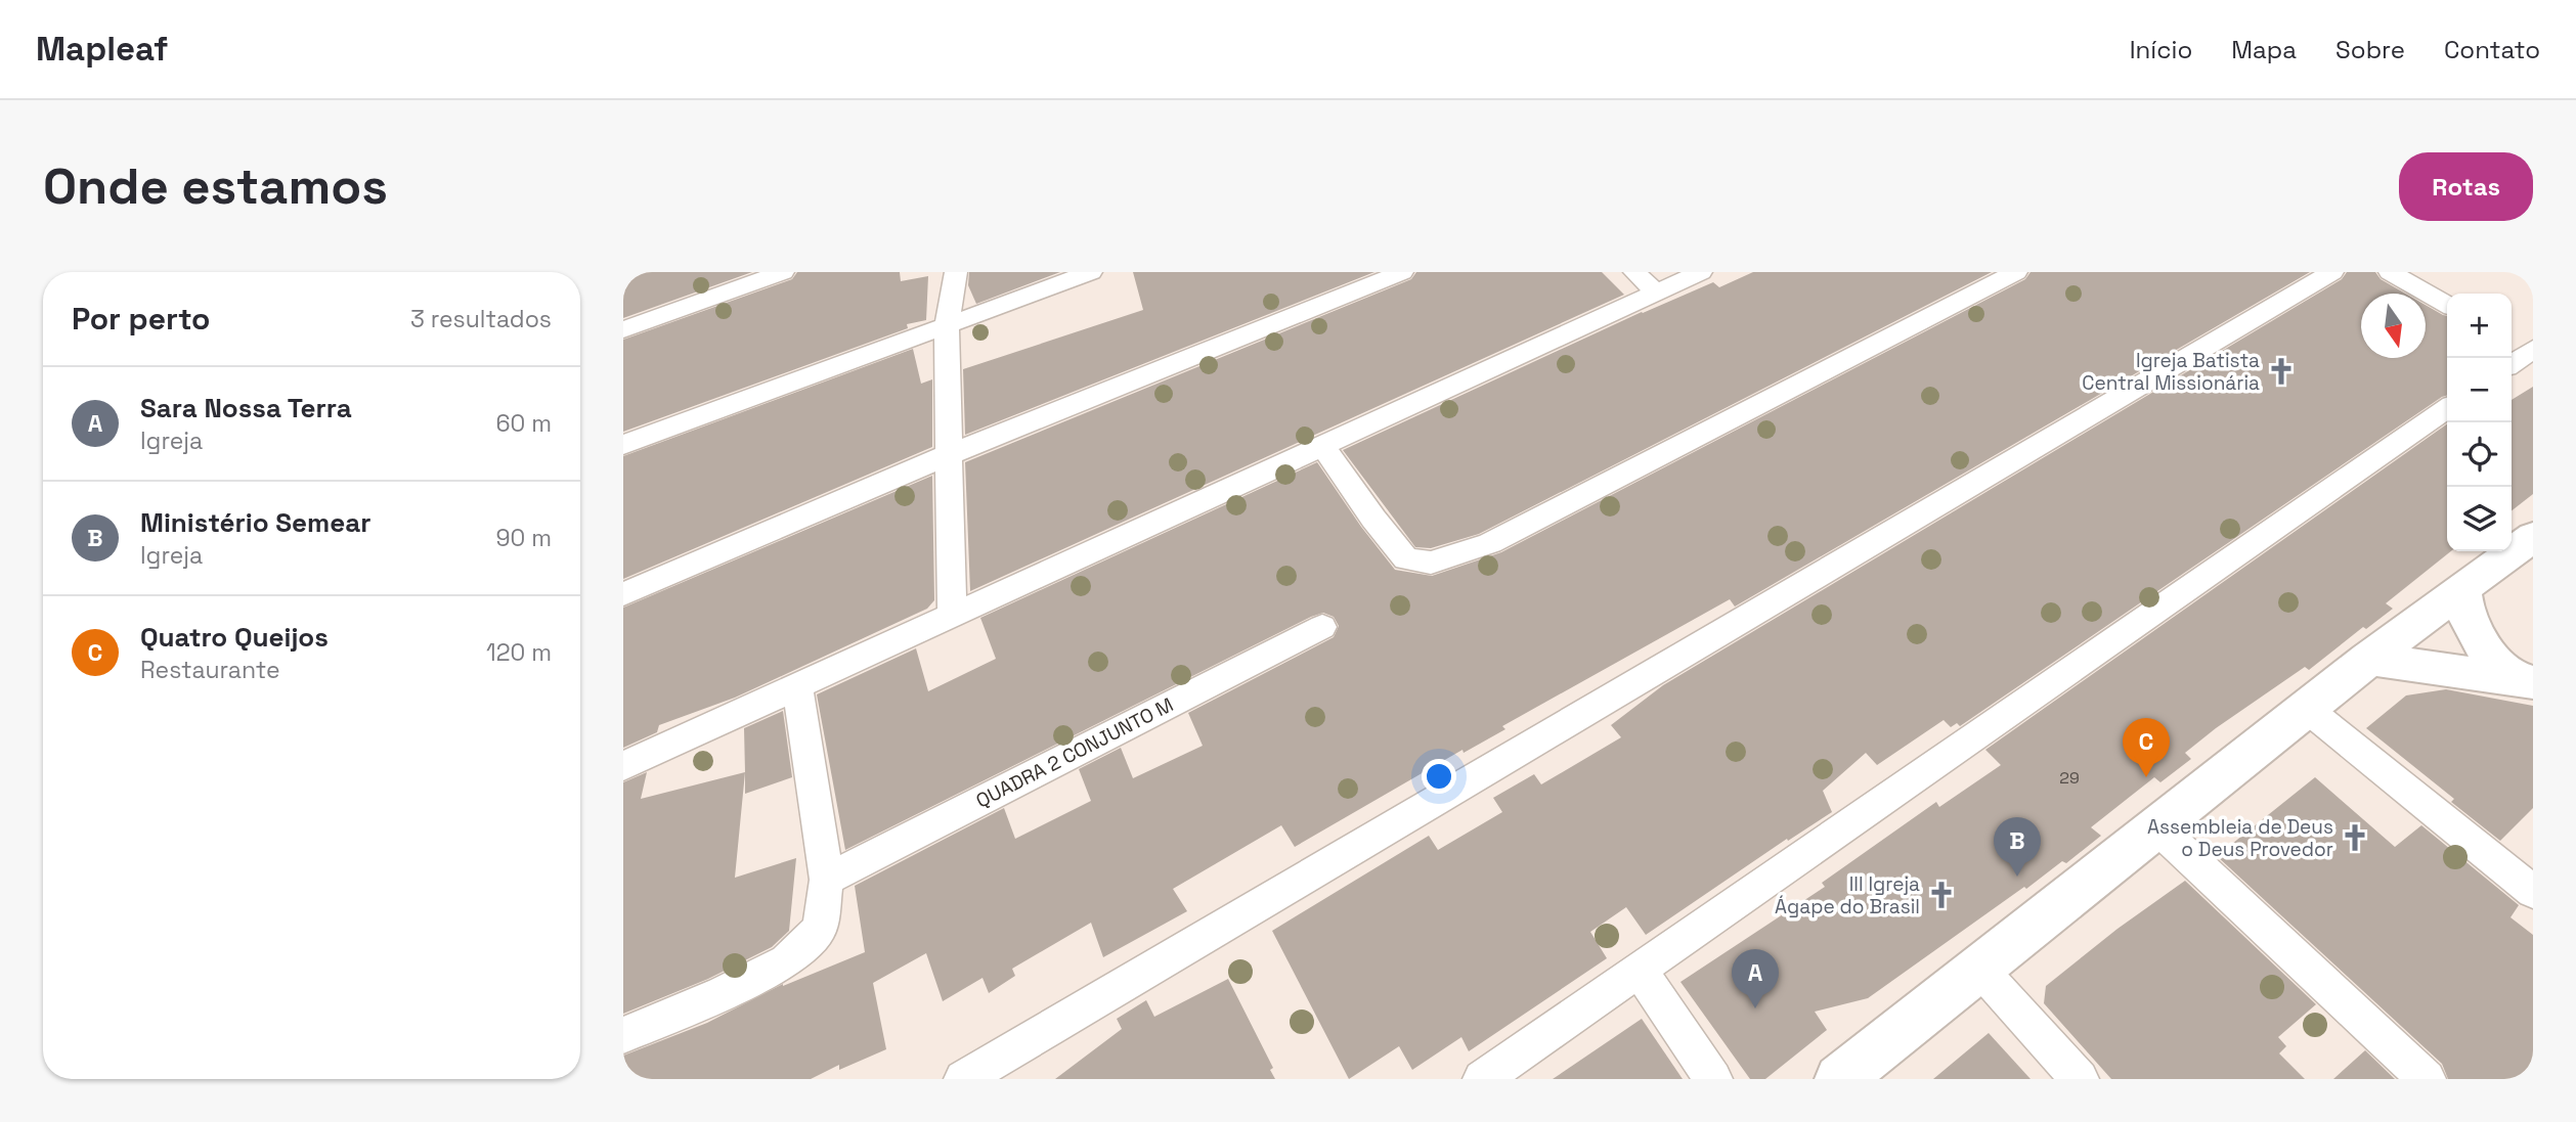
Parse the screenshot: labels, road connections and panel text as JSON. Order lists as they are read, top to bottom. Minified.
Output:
{"streets":{"street":["QUADRA 2 CONJUNTO M"]},"places":{"church":["Igreja Batista Central Missionária","Assembleia de Deus o Deus Provedor","III Igreja Ágape do Brasil"]},"house_numbers":["29"],"north":"bottom","page":{"header":"Mapleaf","nav":["Início","Mapa","Sobre","Contato"],"buttons":"Rotas","title":"Onde estamos","heading":["Por perto","3 resultados"],"map_buttons":["+","−"],"list":[{"mark":"A","name":"Sara Nossa Terra","note":"Igreja","value":"60 m"},{"mark":"B","name":"Ministério Semear","note":"Igreja","value":"90 m"},{"mark":"C","name":"Quatro Queijos","note":"Restaurante","value":"120 m"}],"pins":["C","B","A"]}}
